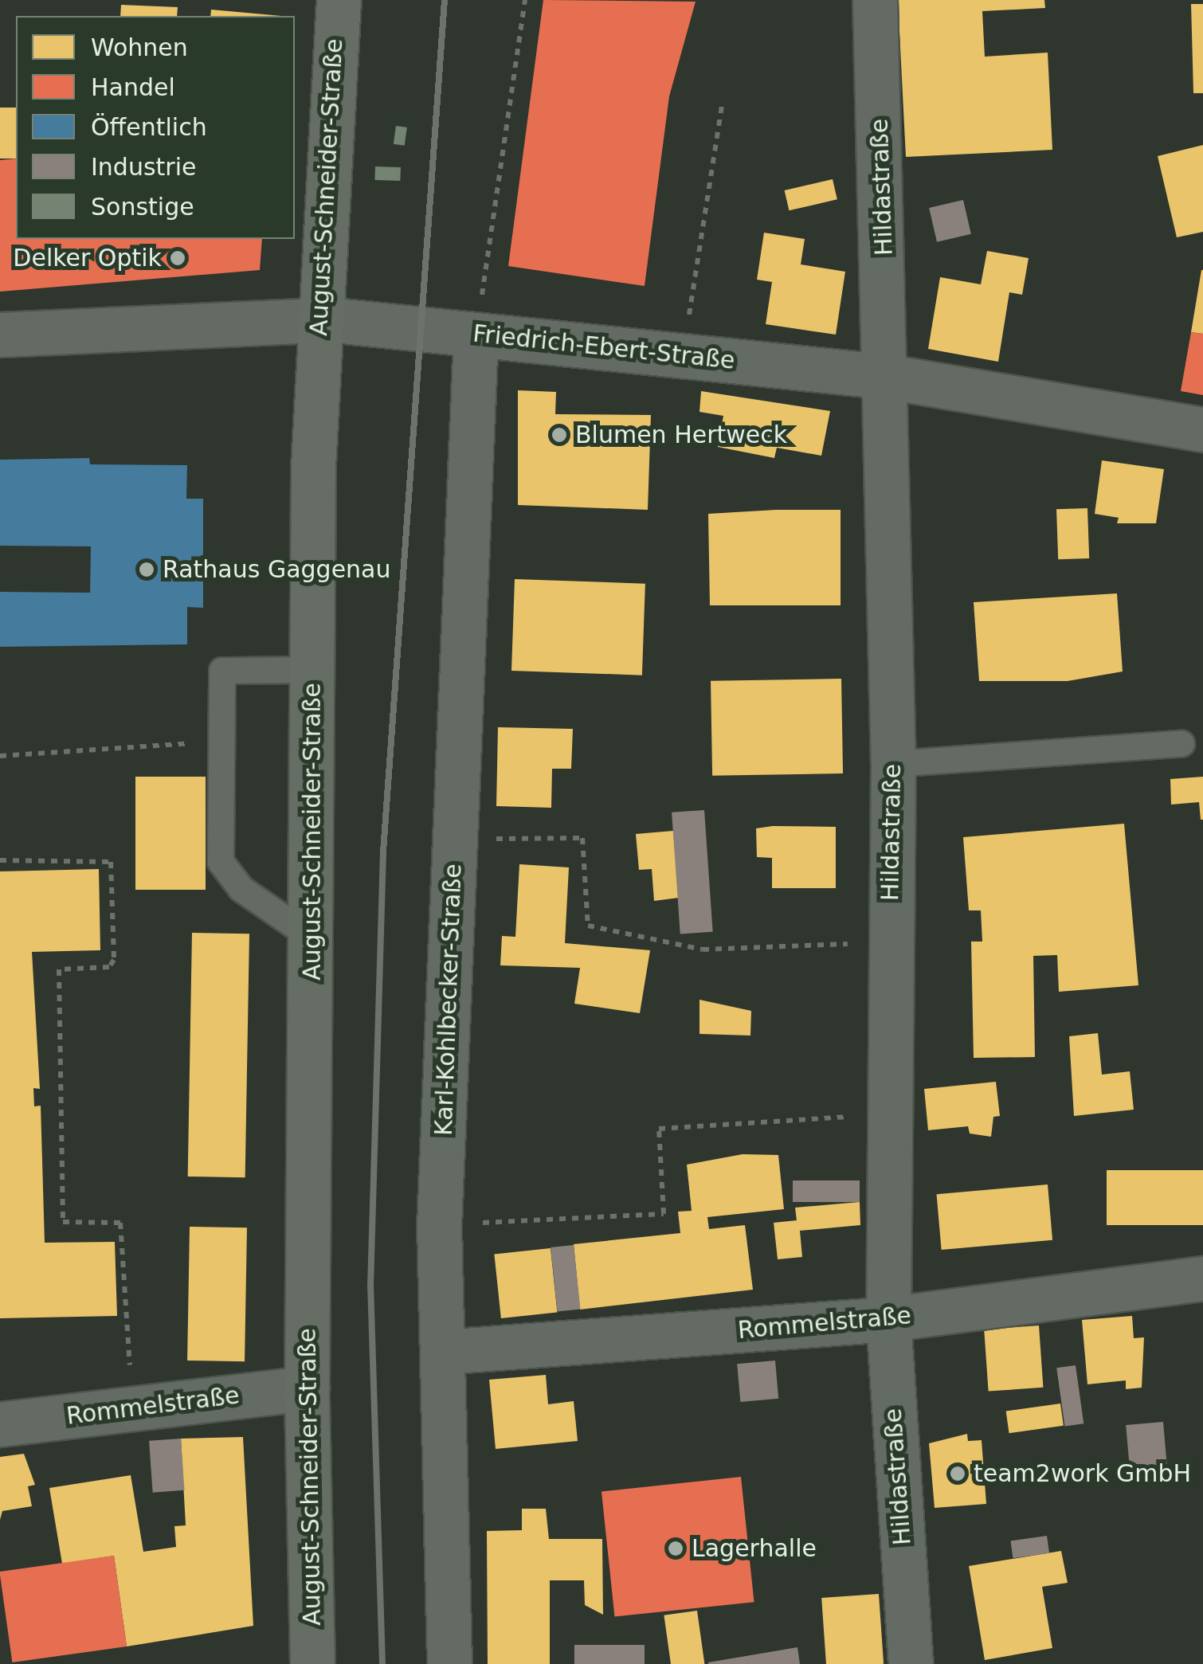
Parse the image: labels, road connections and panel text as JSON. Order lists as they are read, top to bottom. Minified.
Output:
{"streets":{"street":["August-Schneider-Straße","Hildastraße","Friedrich-Ebert-Straße","Karl-Kohlbecker-Straße","Rommelstraße"]},"crossings":[["August-Schneider-Straße","Friedrich-Ebert-Straße"],["August-Schneider-Straße","Rommelstraße"],["Hildastraße","Friedrich-Ebert-Straße"],["Hildastraße","Rommelstraße"],["Friedrich-Ebert-Straße","Karl-Kohlbecker-Straße"],["Karl-Kohlbecker-Straße","Rommelstraße"]],"places":["Delker Optik","Blumen Hertweck","Rathaus Gaggenau","team2work GmbH","Lagerhalle"],"legend":["Wohnen","Handel","Öffentlich","Industrie","Sonstige"]}
